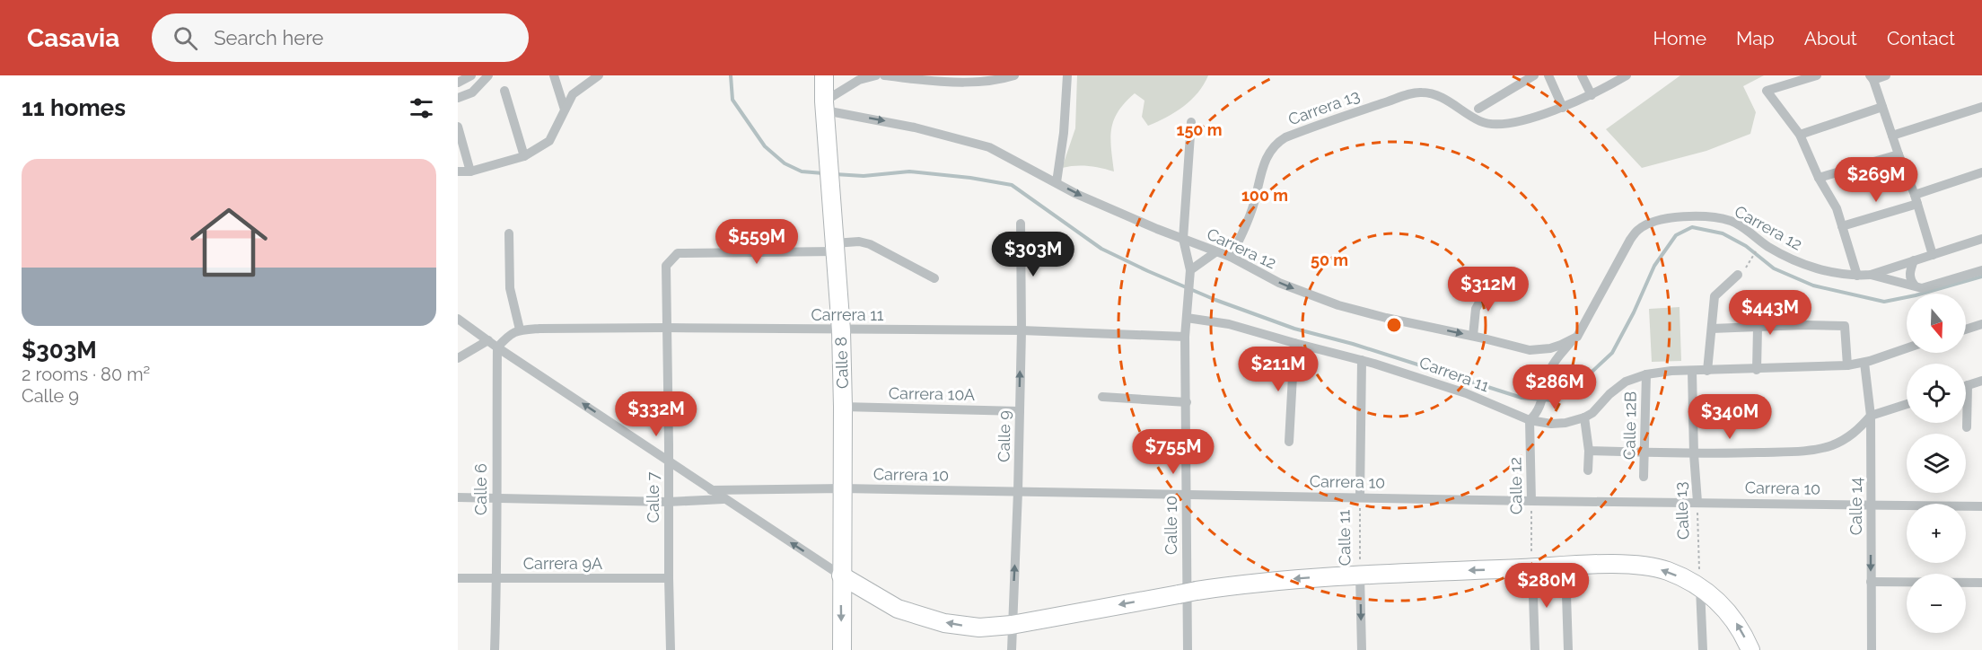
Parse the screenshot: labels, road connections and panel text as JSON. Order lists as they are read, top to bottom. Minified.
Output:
{"streets":{"main road":["Calle 8"],"street":["Carrera 13","Carrera 12","Carrera 11","Carrera 10A","Calle 12B","Calle 9","Carrera 10","Calle 12","Calle 6","Calle 7","Calle 14","Calle 13","Calle 10","Calle 11","Carrera 9A"]},"crossings":[["Carrera 13","Carrera 12"],["Carrera 12","Calle 8"],["Carrera 12","Calle 10"],["Carrera 11","Calle 8"],["Carrera 11","Calle 12B"],["Carrera 11","Calle 9"],["Carrera 11","Calle 12"],["Carrera 11","Calle 7"],["Carrera 11","Calle 14"],["Carrera 11","Calle 13"],["Carrera 11","Calle 10"],["Carrera 11","Calle 11"],["Calle 8","Carrera 10A"],["Calle 8","Carrera 10"],["Calle 8","Calle 7"],["Carrera 10A","Calle 9"],["Calle 9","Carrera 10"],["Carrera 10","Calle 12"],["Carrera 10","Calle 14"],["Carrera 10","Calle 13"],["Carrera 10","Calle 10"],["Carrera 10","Calle 11"],["Calle 6","Carrera 9A"],["Calle 7","Carrera 9A"]],"one_way":["Carrera 12","Calle 9"],"north":"bottom","page":{"header":"Casavia","search":"Search here","nav":["Home","Map","About","Contact"],"heading":"11 homes","list":[{"name":"$303M","note":"2 rooms · 80 m² · Calle 9"}],"price":["$269M","$559M","$303M","$312M","$443M","$211M","$286M","$332M","$340M","$755M","$280M"],"map_buttons":["+","−"]},"rings":["150 m","100 m","50 m"]}
